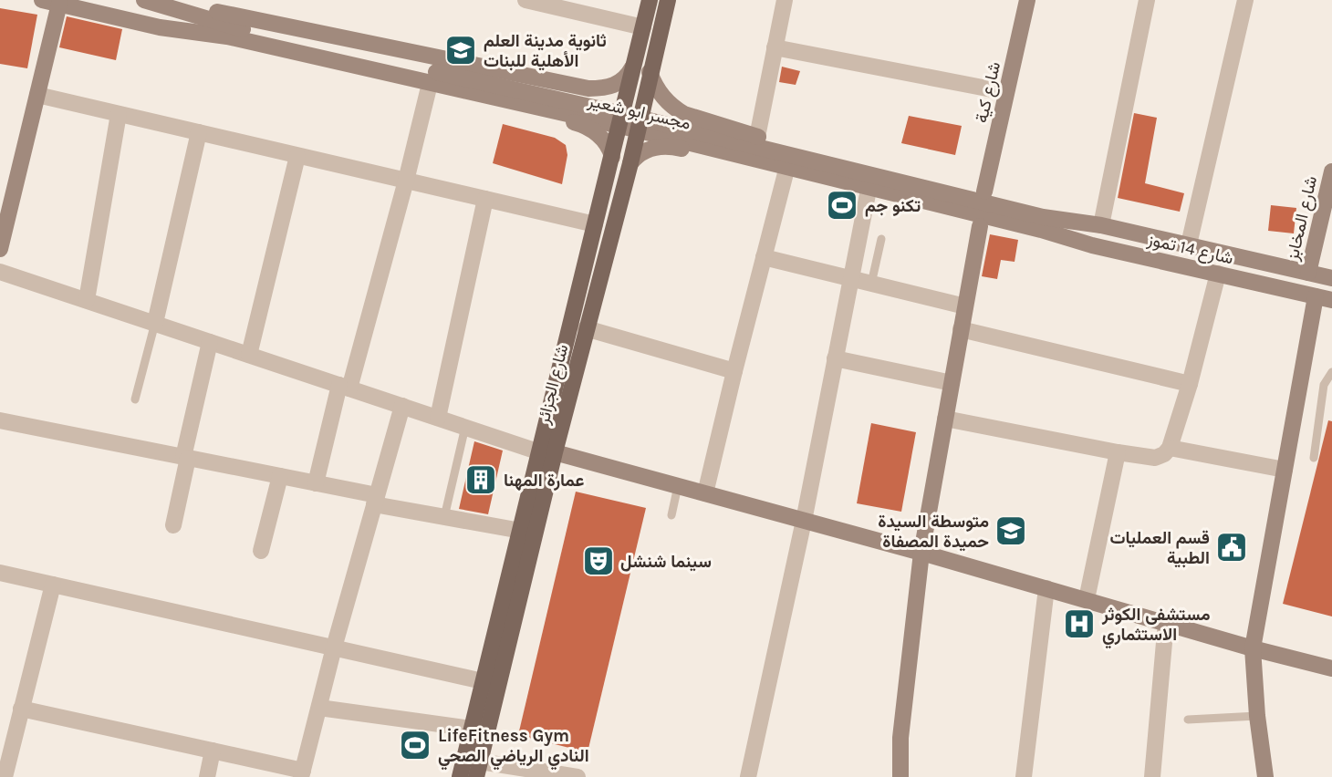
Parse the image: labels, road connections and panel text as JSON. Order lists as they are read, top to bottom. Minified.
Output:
{"streets":{"main road":["شارع كية","مجسر ابو شعير","شارع المخابز","شارع 14 تموز","شارع الجزائر"]},"crossings":[["مجسر ابو شعير","شارع 14 تموز"],["شارع المخابز","شارع 14 تموز"]],"places":{"school or university":["ثانوية مدينة العلم الأهلية للبنات","متوسطة السيدة حميدة المصفاة"],"sports":["تكنو جم","LifeFitness Gym النادي الرياضي الصحي"],"building":["عمارة المهنا"],"public building":["قسم العمليات الطبية"],"theatre":["سينما شنشل"],"hospital":["مستشفى الكوثر الاستثماري"]}}
